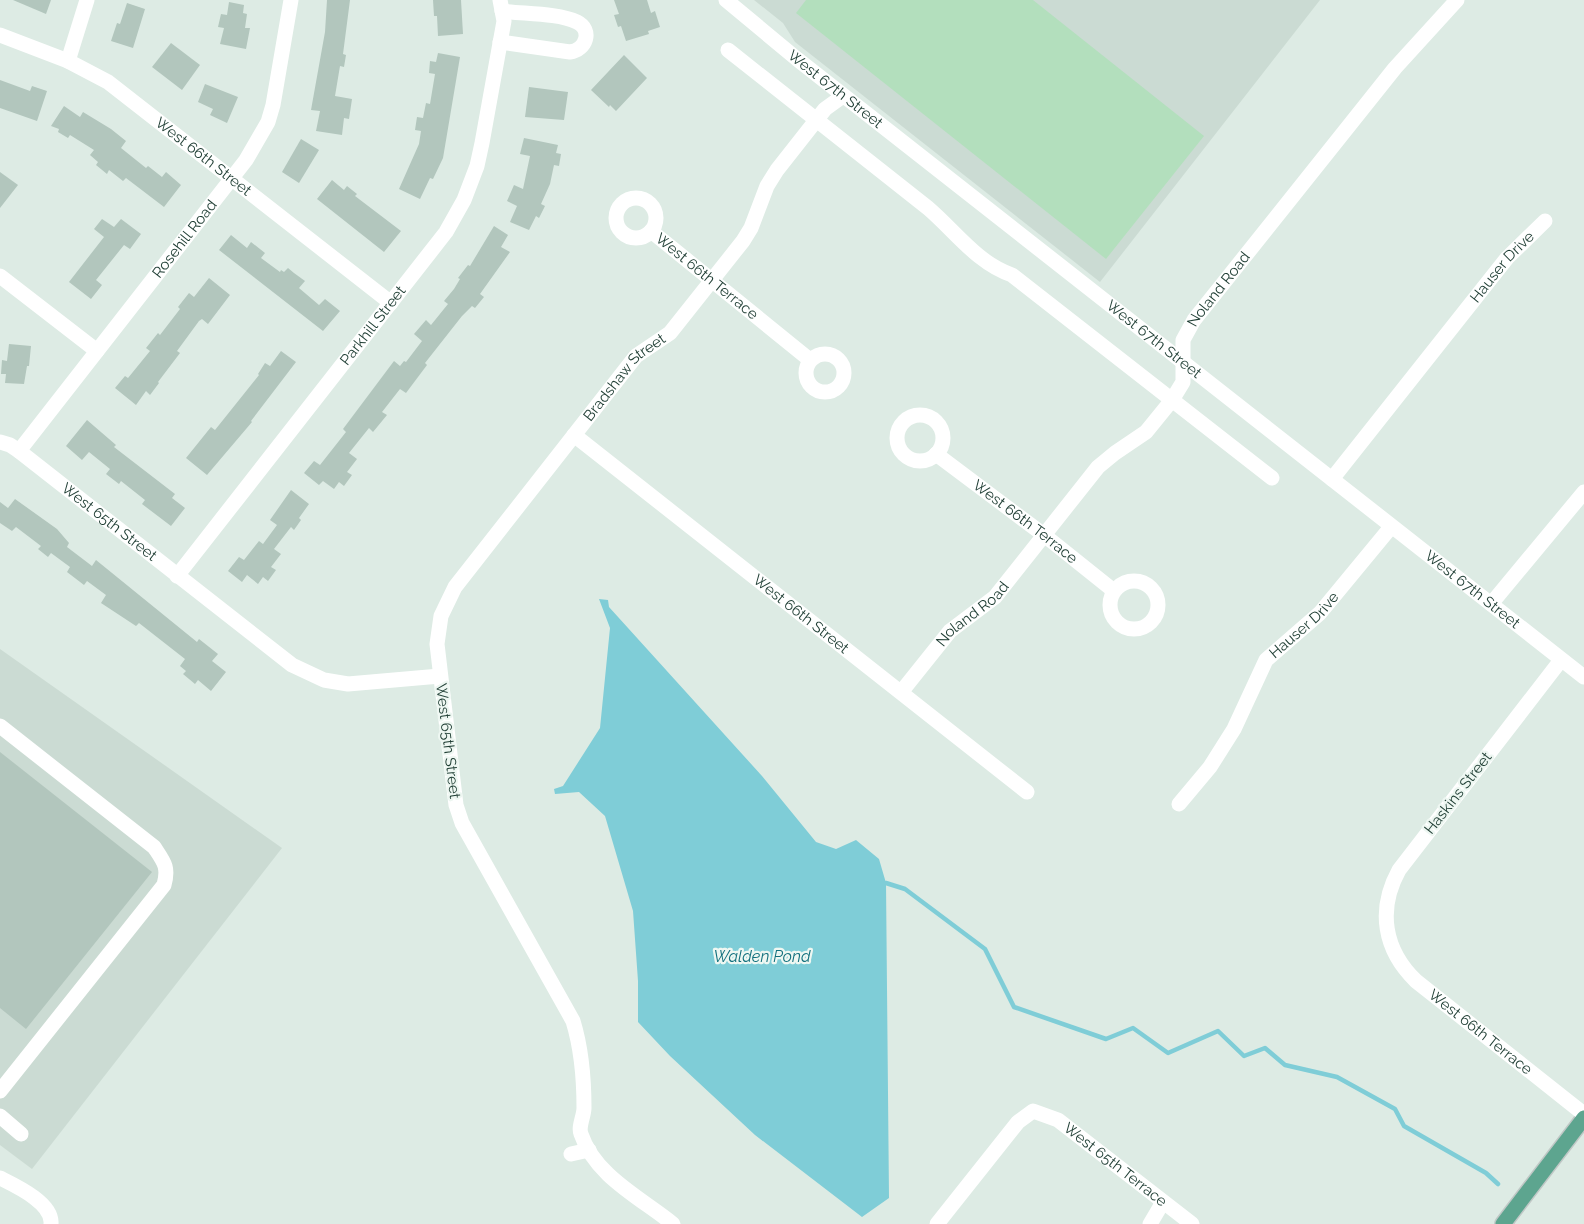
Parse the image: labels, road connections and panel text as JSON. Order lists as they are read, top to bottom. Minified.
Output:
{"streets":{"street":["West 67th Street","West 66th Street","Rosehill Road","Hauser Drive","West 66th Terrace","Noland Road","Parkhill Street","Bradshaw Street","West 65th Street","Haskins Street","West 65th Terrace"]},"crossings":[["West 67th Street","Hauser Drive"],["West 67th Street","Noland Road"],["West 67th Street","Bradshaw Street"],["West 67th Street","Haskins Street"],["West 66th Street","Rosehill Road"],["West 66th Street","Noland Road"],["West 66th Street","Parkhill Street"],["West 66th Street","Bradshaw Street"],["Rosehill Road","West 65th Street"],["West 66th Terrace","Noland Road"],["West 66th Terrace","Bradshaw Street"],["West 66th Terrace","Haskins Street"],["Parkhill Street","West 65th Street"],["Bradshaw Street","West 65th Street"]],"water":["Walden Pond"]}
